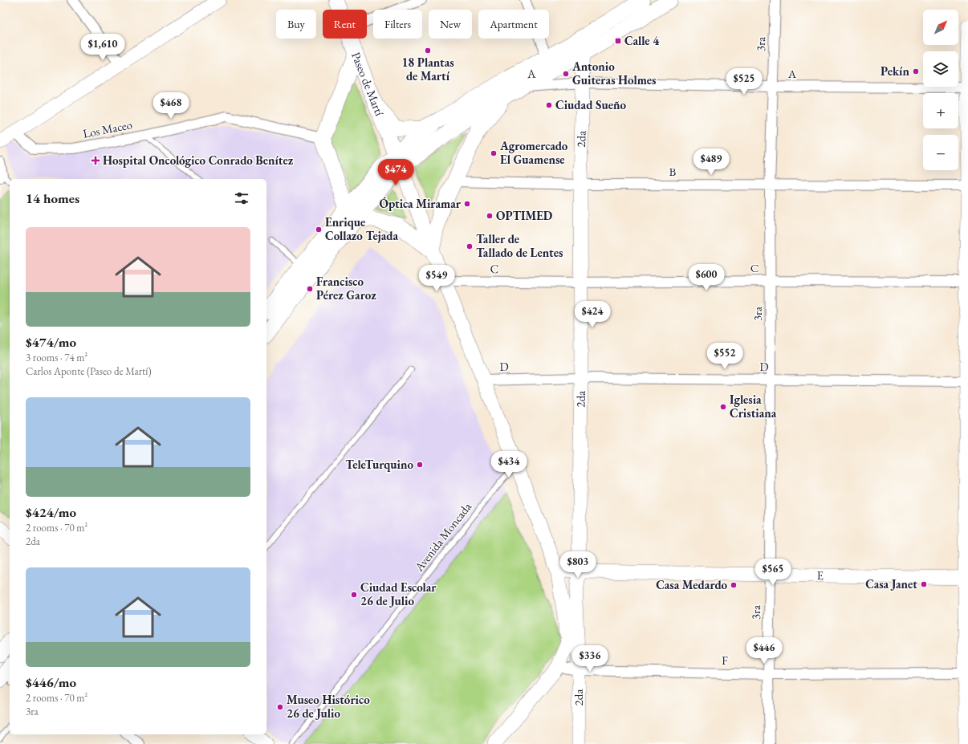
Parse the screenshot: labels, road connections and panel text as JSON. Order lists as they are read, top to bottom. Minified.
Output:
{"streets":{"main road":["Paseo de Martí","2da","E"],"street":["3ra","A","Los Maceo","B","C","D","F"],"lane":["Avenida Moncada"]},"crossings":[["3ra","A"],["3ra","B"],["3ra","C"],["3ra","D"],["3ra","E"],["3ra","F"],["A","2da"],["2da","B"],["2da","C"],["2da","D"],["2da","E"],["2da","F"]],"places":{"transit":["Calle 4"],"other":["18 Plantas de Martí","Pekín","Antonio Guiteras Holmes","Ciudad Sueño","Agromercado El Guamense","Óptica Miramar","OPTIMED","Enrique Collazo Tejada","Taller de Tallado de Lentes","Francisco Pérez Garoz","Iglesia Cristiana","TeleTurquino","Casa Janet","Casa Medardo","Ciudad Escolar 26 de Julio","Museo Histórico 26 de Julio"],"health":["Hospital Oncológico Conrado Benítez"]},"north":"top right","page":{"map_buttons":["+","−"],"chip":["Buy","Rent","Filters","New","Apartment"],"price":["$1,610","$525","$468","$489","$474","$600","$549","$424","$552","$434","$803","$565","$446","$336"],"heading":"14 homes","list":[{"name":"$474/mo","note":"3 rooms · 74 m² · Carlos Aponte (Paseo de Martí)"},{"name":"$424/mo","note":"2 rooms · 70 m² · 2da"},{"name":"$446/mo","note":"2 rooms · 70 m² · 3ra"}]}}
